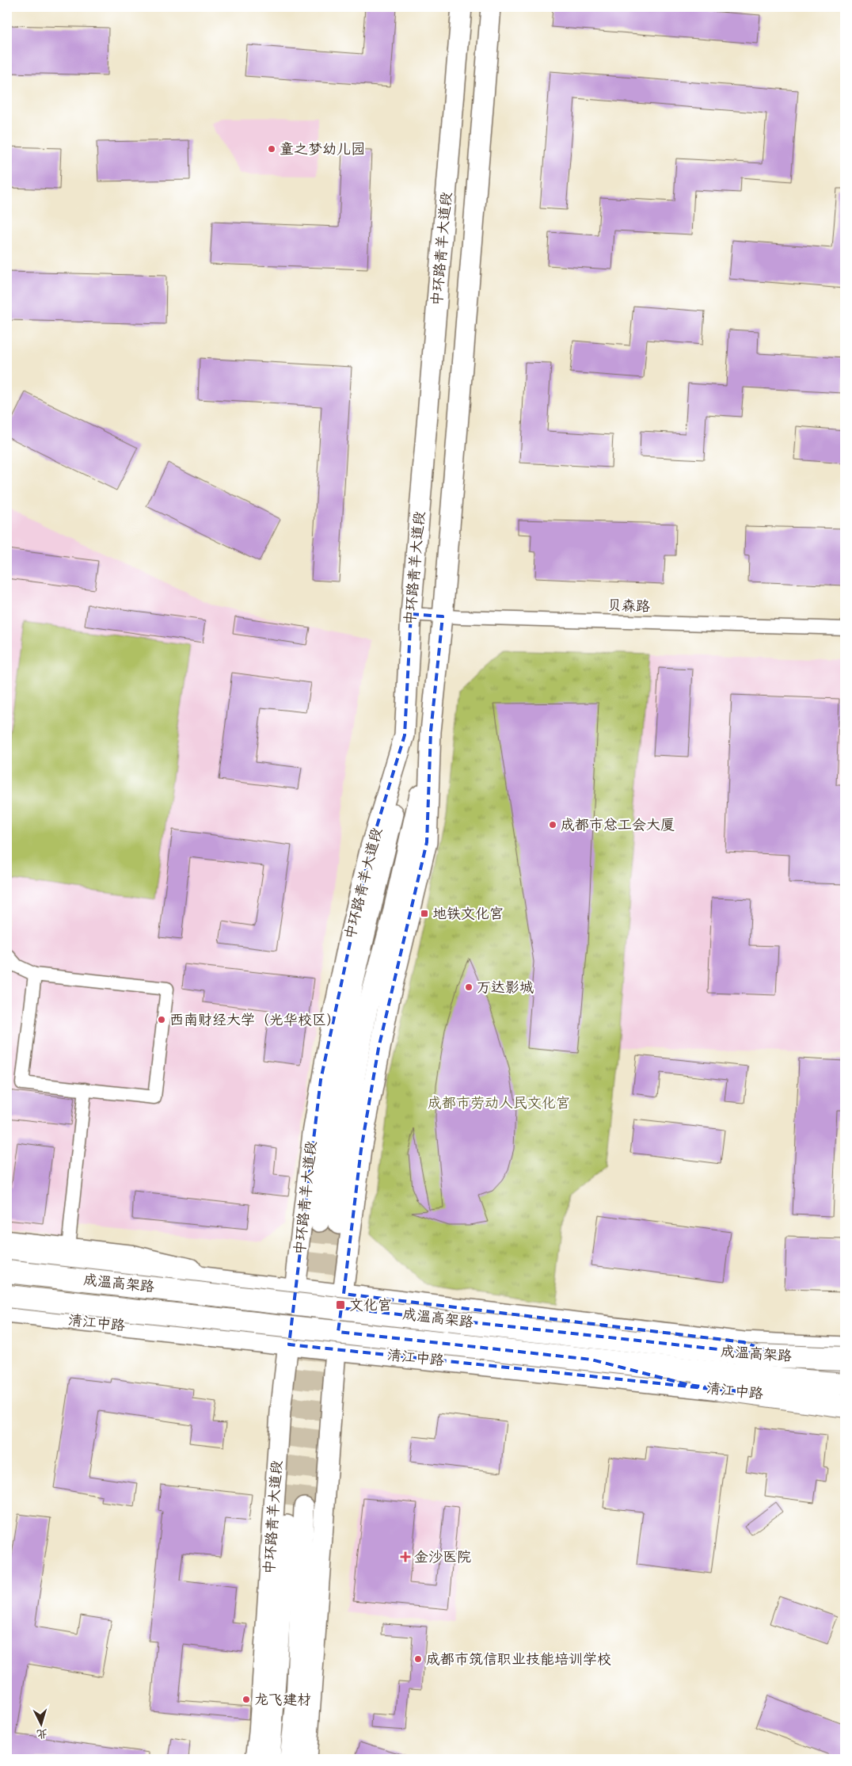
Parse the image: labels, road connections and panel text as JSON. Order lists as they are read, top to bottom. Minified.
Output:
{"streets":{"highway":["成温高架路"],"main road":["中环路青羊大道段","清江中路"],"street":["贝森路"]},"crossings":[["中环路青羊大道段","贝森路"],["中环路青羊大道段","清江中路"]],"parks":["成都市劳动人民文化宫"],"places":{"other":["童之梦幼儿园","成都市总工会大厦","万达影城","西南财经大学（光华校区）","成都市筑信职业技能培训学校","龙飞建材"],"transit":["地铁文化宫","文化宫"],"health":["金沙医院"]},"north":"bottom"}
